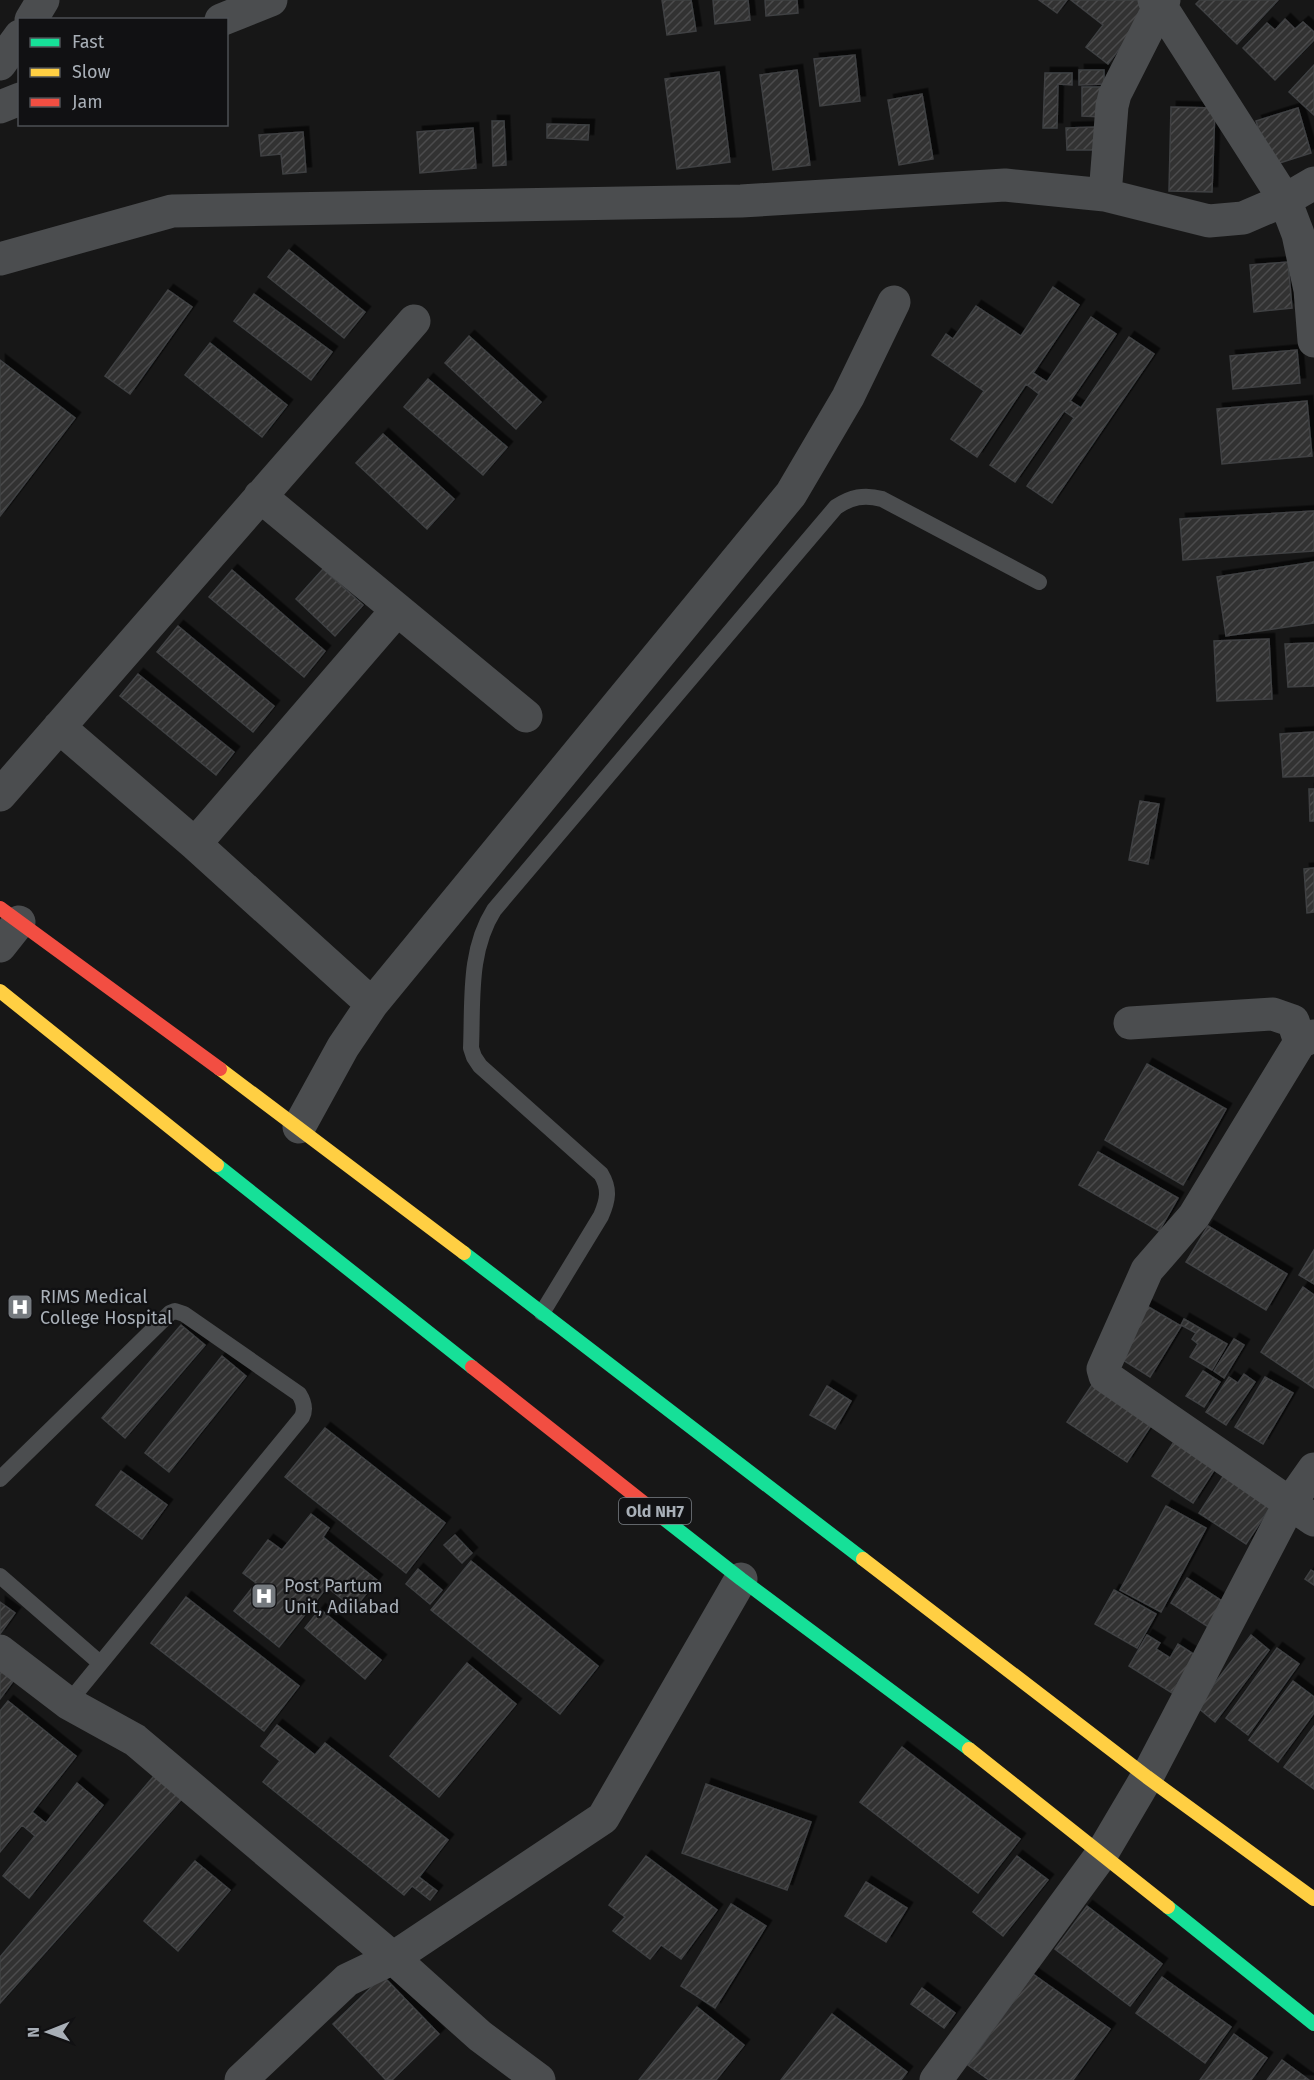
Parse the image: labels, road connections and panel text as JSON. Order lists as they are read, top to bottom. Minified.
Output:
{"streets":{"main road":["Old NH7"]},"places":{"hospital":["RIMS Medical College Hospital","Post Partum Unit, Adilabad"]},"legend":["Fast","Slow","Jam"],"north":"left"}
